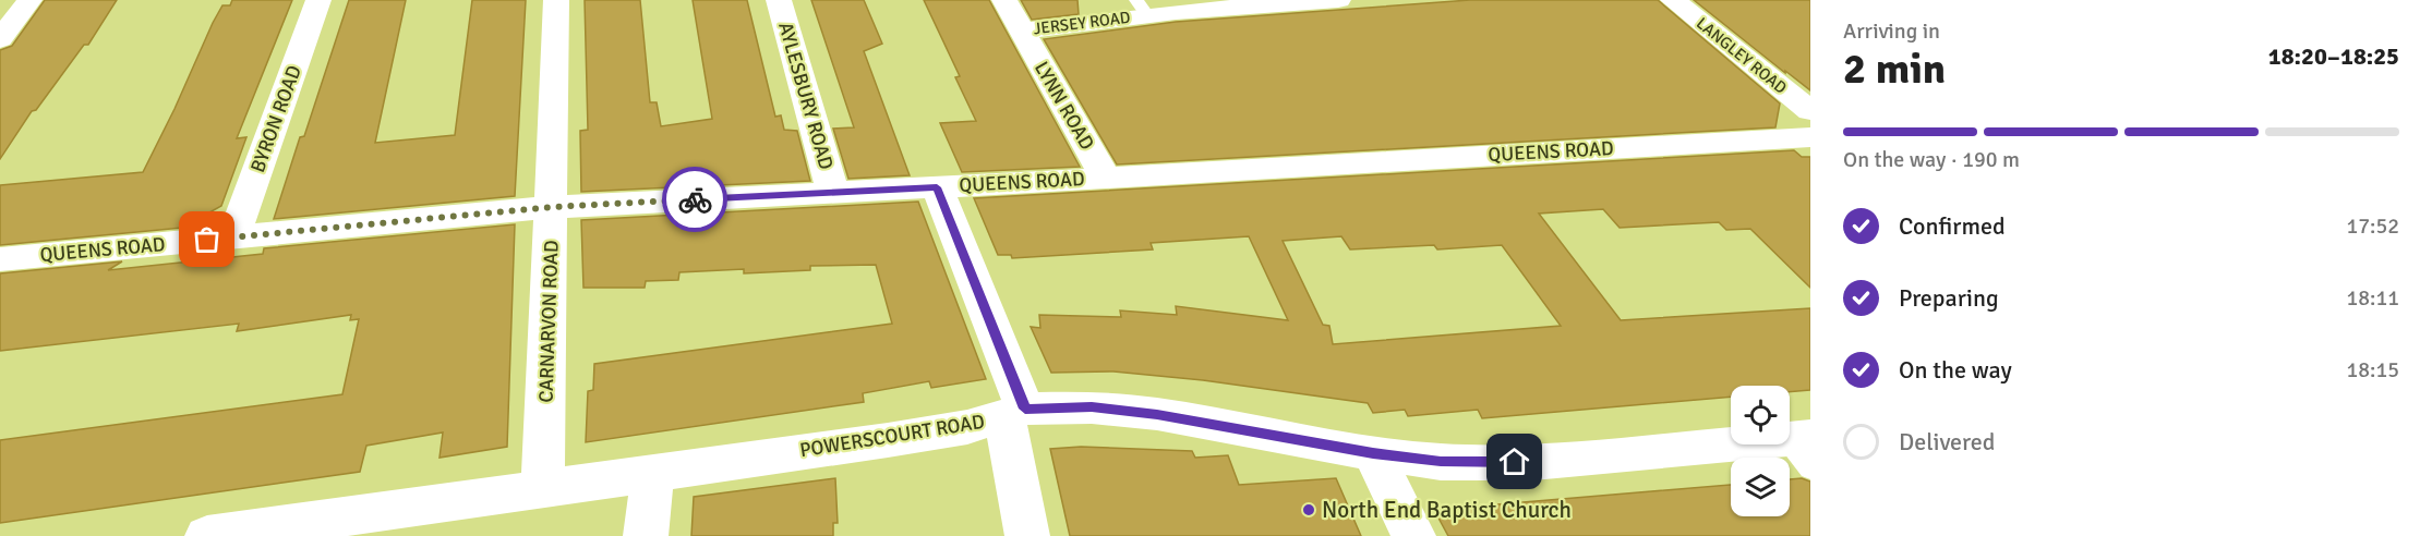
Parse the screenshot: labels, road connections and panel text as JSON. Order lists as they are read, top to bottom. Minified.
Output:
{"streets":{"street":["JERSEY ROAD","LANGLEY ROAD","AYLESBURY ROAD","LYNN ROAD","BYRON ROAD","QUEENS ROAD","CARNARVON ROAD","POWERSCOURT ROAD"]},"crossings":[["JERSEY ROAD","LYNN ROAD"],["AYLESBURY ROAD","QUEENS ROAD"],["LYNN ROAD","QUEENS ROAD"],["BYRON ROAD","QUEENS ROAD"],["QUEENS ROAD","CARNARVON ROAD"],["CARNARVON ROAD","POWERSCOURT ROAD"]],"places":["North End Baptist Church"],"page":{"heading":["2 min","Arriving in","18:20–18:25"],"bar":"On the way · 190 m","list":[["Confirmed","17:52"],["Preparing","18:11"],["On the way","18:15"],"Delivered"]}}
